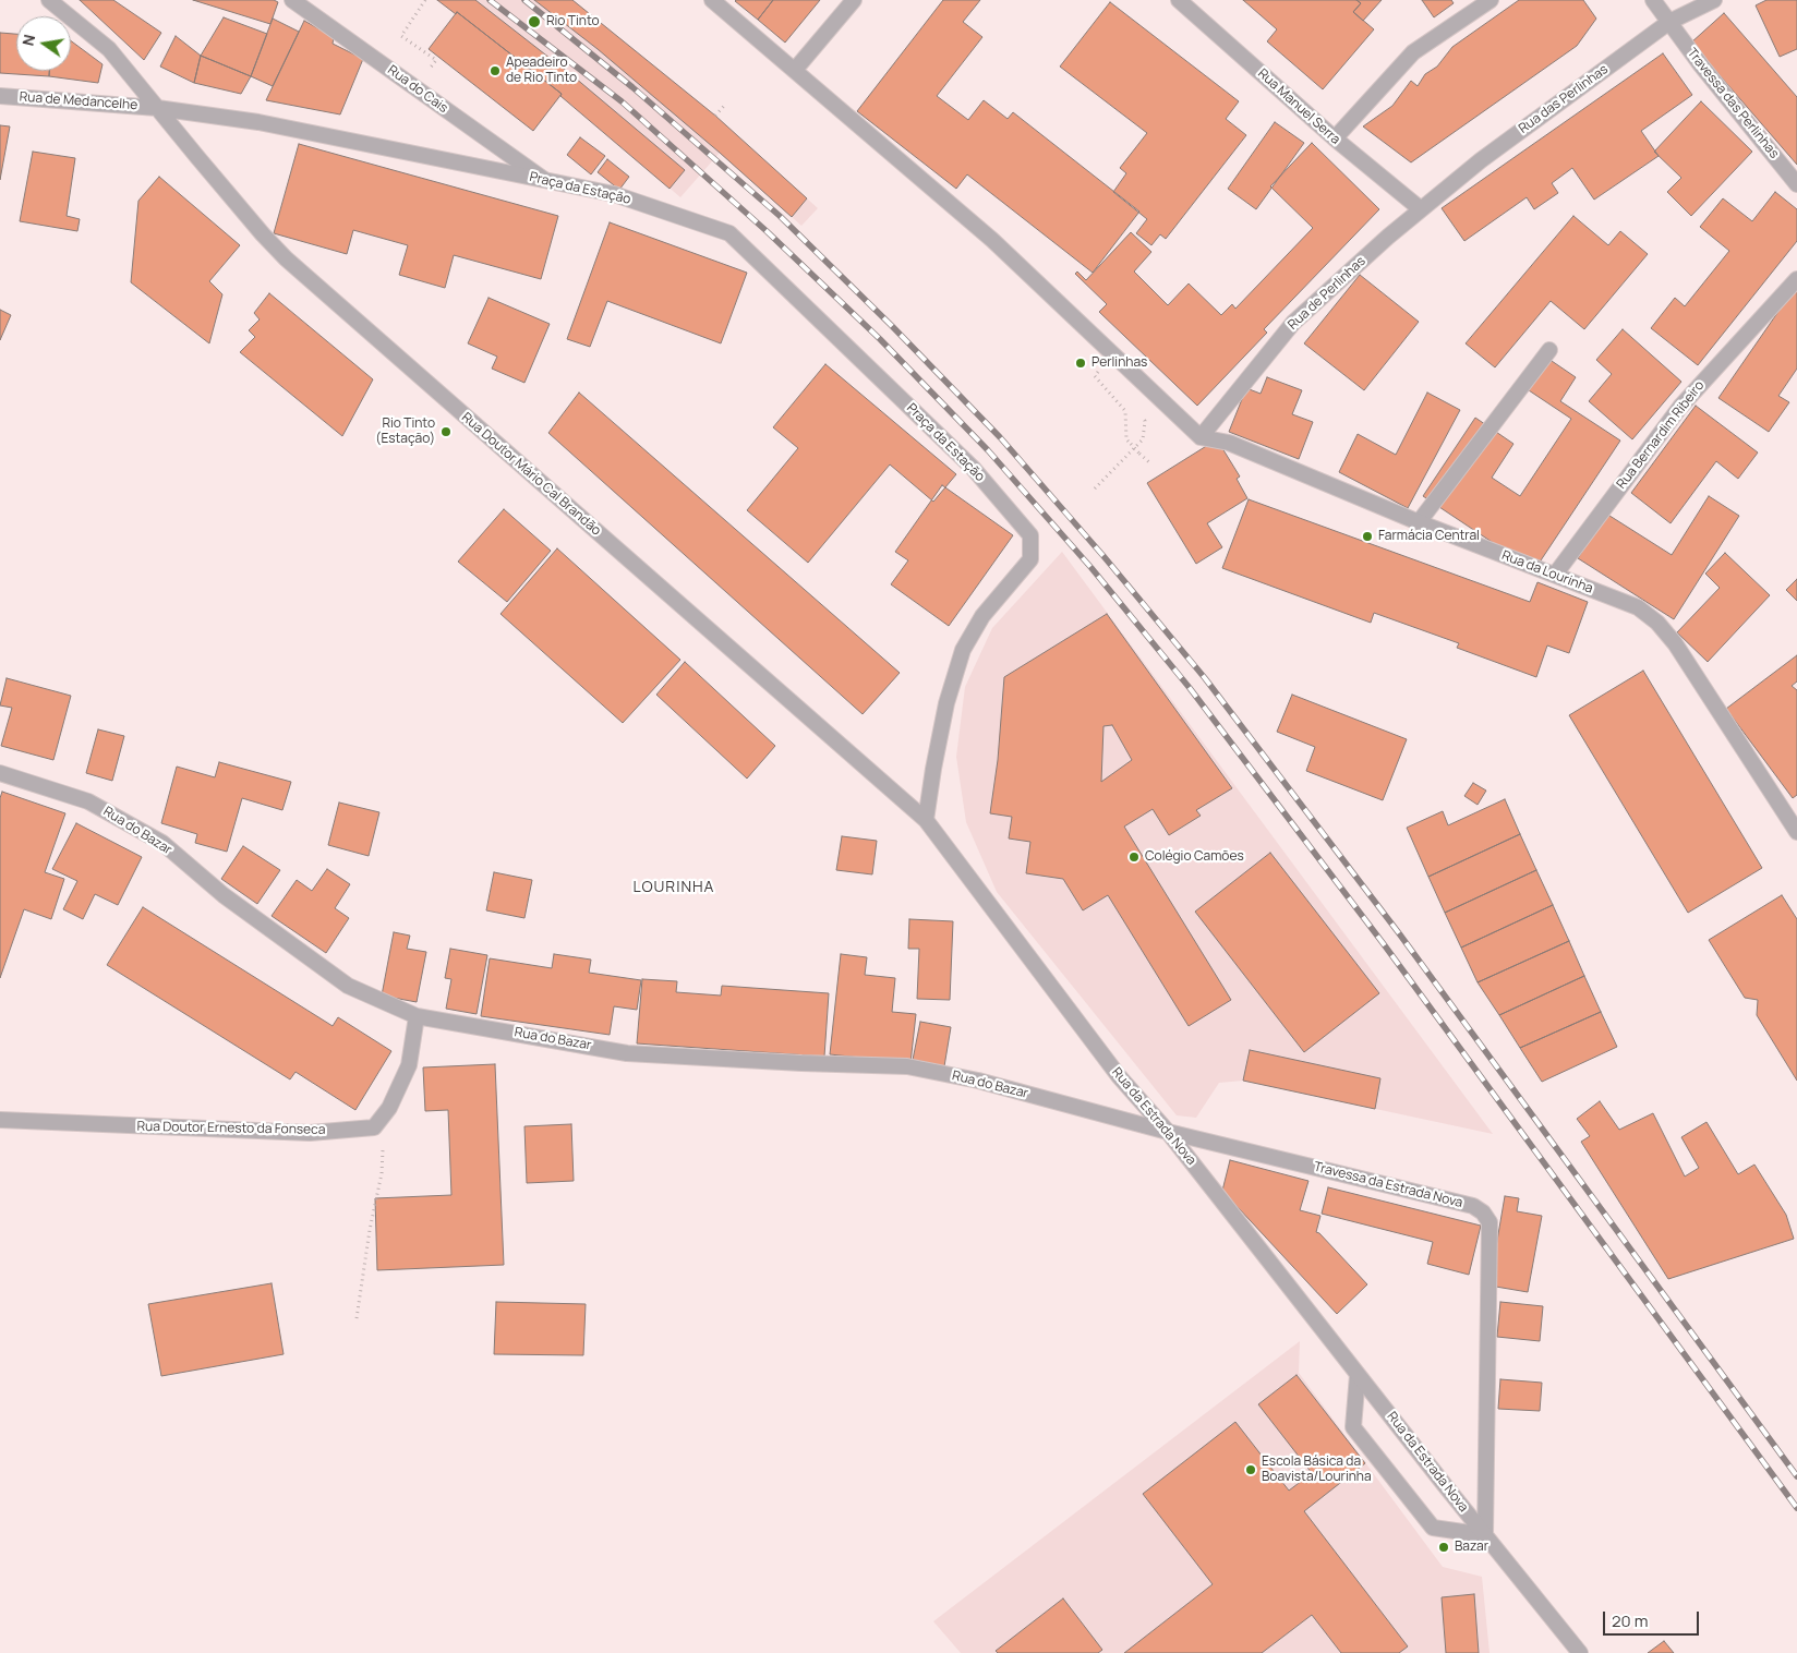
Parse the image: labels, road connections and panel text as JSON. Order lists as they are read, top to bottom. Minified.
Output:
{"streets":{"street":["Rua do Cais","Rua das Perlinhas","Rua de Medancelhe","Travessa das Perlinhas","Rua Manuel Serra","Praça da Estação","Rua de Perlinhas","Rua Bernardim Ribeiro","Rua Doutor Mário Cal Brandão","Rua da Lourinha","Rua do Bazar","Rua da Estrada Nova","Rua Doutor Ernesto da Fonseca","Travessa da Estrada Nova"]},"crossings":[["Rua do Cais","Praça da Estação"],["Rua das Perlinhas","Travessa das Perlinhas"],["Rua das Perlinhas","Rua Manuel Serra"],["Rua das Perlinhas","Rua de Perlinhas"],["Rua de Medancelhe","Praça da Estação"],["Rua de Medancelhe","Rua Doutor Mário Cal Brandão"],["Rua Manuel Serra","Rua de Perlinhas"],["Praça da Estação","Rua Doutor Mário Cal Brandão"],["Praça da Estação","Rua da Estrada Nova"],["Rua de Perlinhas","Rua da Lourinha"],["Rua Bernardim Ribeiro","Rua da Lourinha"],["Rua Doutor Mário Cal Brandão","Rua da Estrada Nova"],["Rua do Bazar","Rua da Estrada Nova"],["Rua do Bazar","Travessa da Estrada Nova"],["Rua da Estrada Nova","Travessa da Estrada Nova"]],"districts":["LOURINHA"],"places":["Rio Tinto","Apeadeiro de Rio Tinto","Perlinhas","Rio Tinto (Estação)","Farmácia Central","Colégio Camões","Escola Básica da Boavista/Lourinha","Bazar"],"scale_bar":"20 m","north":"left"}
